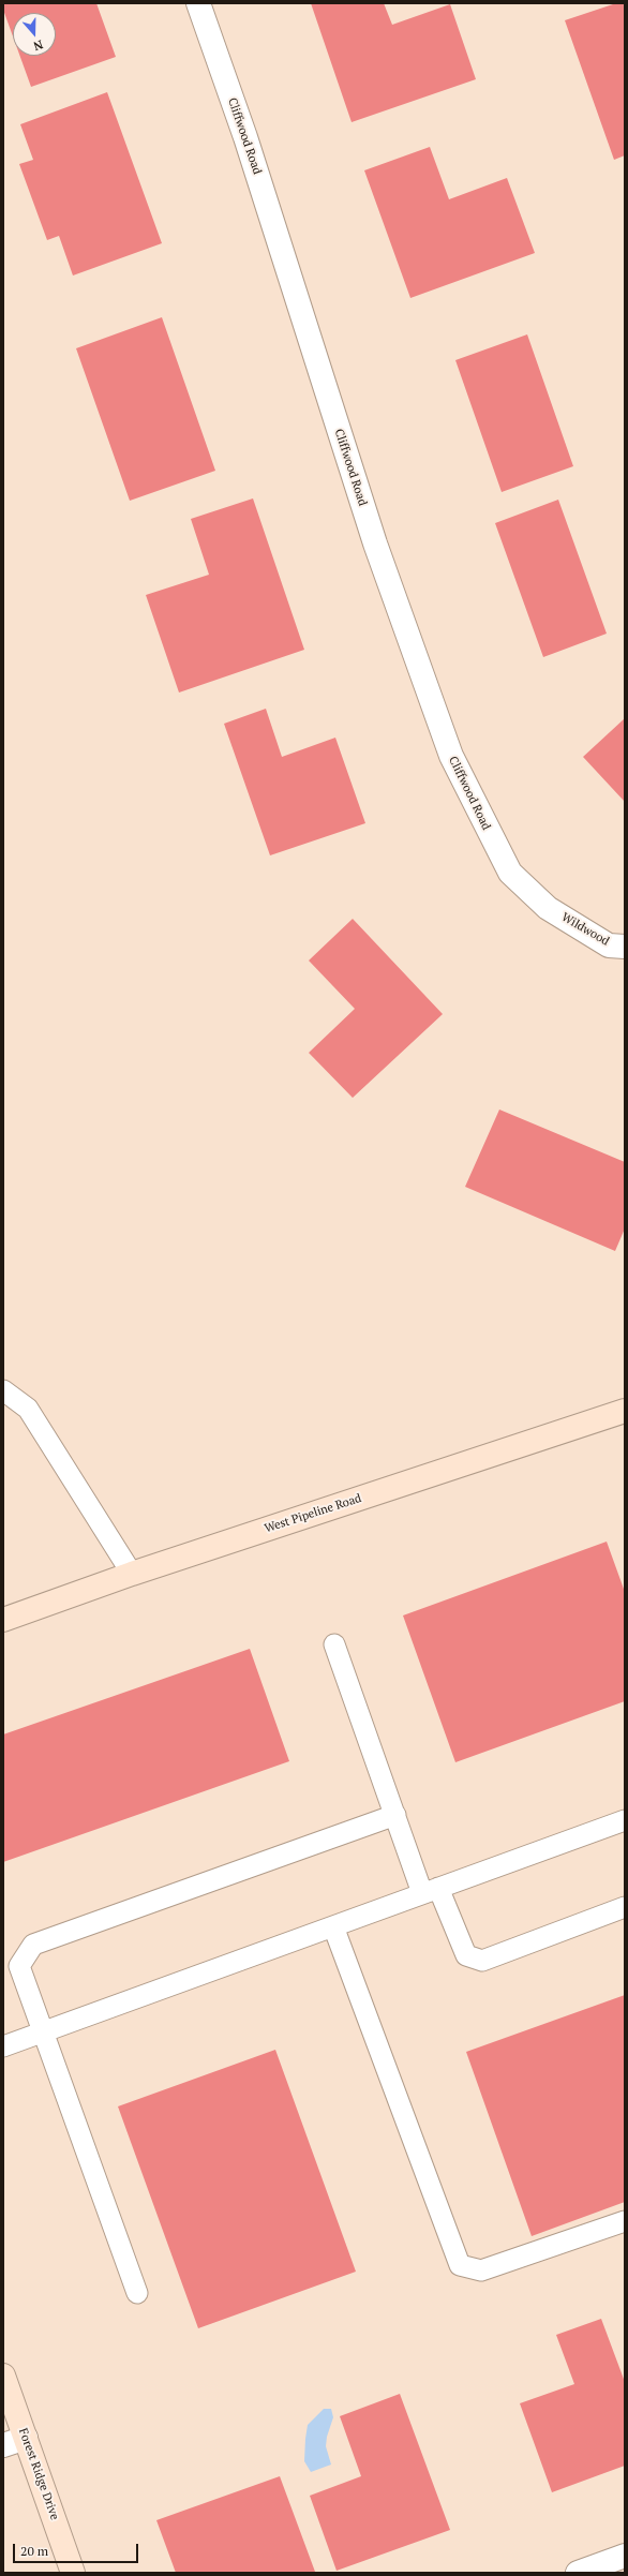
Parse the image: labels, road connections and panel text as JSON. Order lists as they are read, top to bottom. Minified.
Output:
{"streets":{"main road":["West Pipeline Road","Forest Ridge Drive"],"street":["Cliffwood Road","Wildwood"]},"crossings":[["Cliffwood Road","Wildwood"]],"scale_bar":"20 m","north":"bottom"}
